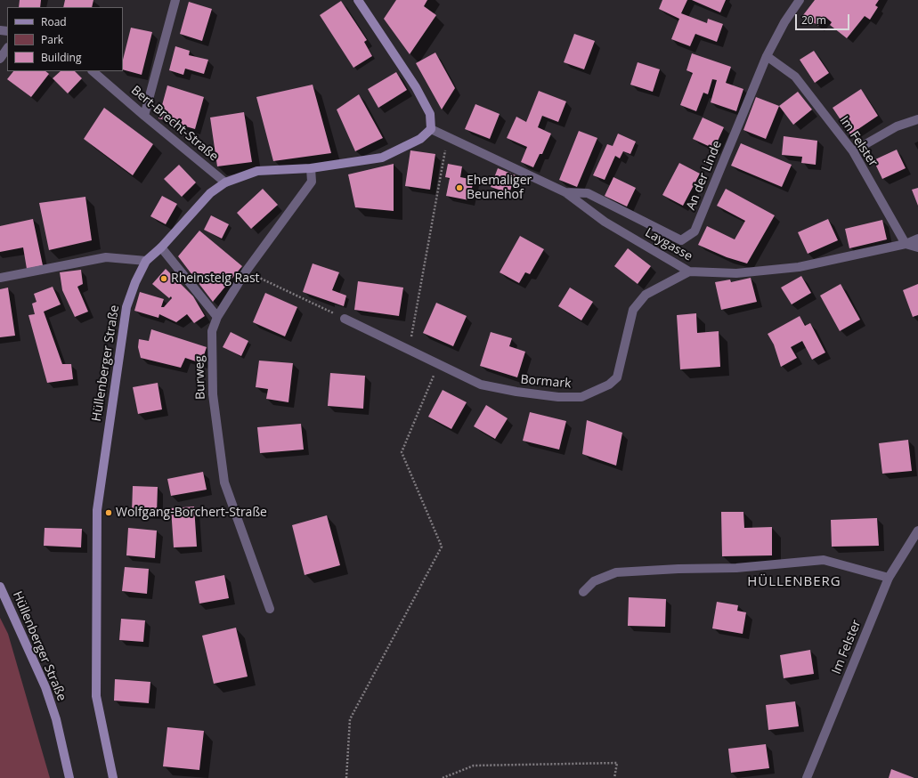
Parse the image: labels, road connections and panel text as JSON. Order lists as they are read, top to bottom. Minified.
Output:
{"streets":{"street":["Bert-Brecht-Straße","Im Felster","An der Linde","Laygasse","Hüllenberger Straße","Burweg","Bormark"]},"crossings":[["Bert-Brecht-Straße","Hüllenberger Straße"],["Im Felster","An der Linde"],["Im Felster","Laygasse"],["An der Linde","Laygasse"],["Laygasse","Hüllenberger Straße"],["Laygasse","Bormark"],["Hüllenberger Straße","Burweg"]],"districts":["HÜLLENBERG"],"places":["Ehemaliger Beunehof","Rheinsteig Rast","Wolfgang-Borchert-Straße"],"legend":["Road","Park","Building"],"scale_bar":"20 m"}
